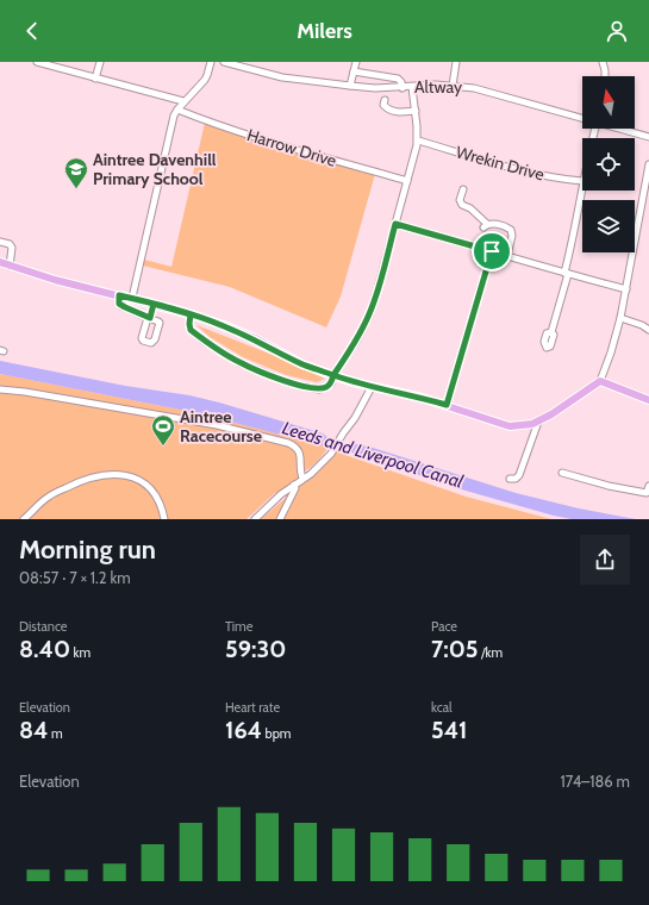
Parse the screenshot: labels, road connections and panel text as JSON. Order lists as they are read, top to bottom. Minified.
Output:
{"streets":{"street":["Altway","Harrow Drive","Wrekin Drive"]},"water":["Leeds and Liverpool Canal"],"places":{"school or university":["Aintree Davenhill Primary School"],"sports":["Aintree Racecourse"]},"north":"top","page":{"header":"Milers","heading":["Morning run","08:57 · 7 × 1.2 km"],"stats":[["Distance","8.40 km"],["Time","59:30"],["Pace","7:05 /km"],["Elevation","84 m"],["Heart rate","164 bpm"],["kcal","541"]],"chart":["Elevation","174–186 m"]}}
